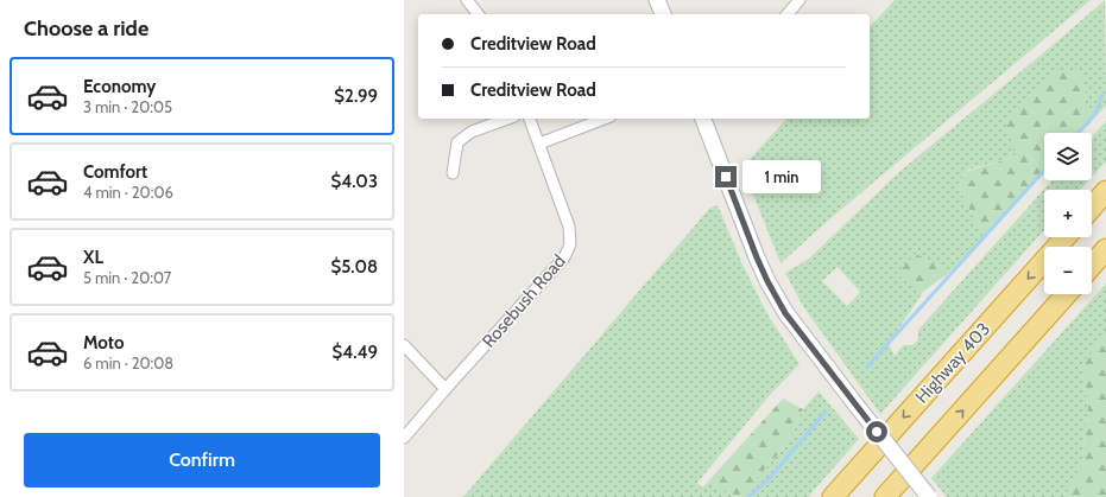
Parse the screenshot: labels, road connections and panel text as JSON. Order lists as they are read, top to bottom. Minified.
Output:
{"streets":{"highway":["Highway 403"],"street":["Rosebush Road"]},"page":{"heading":"Choose a ride","banner":["Creditview Road","Creditview Road"],"list":[{"name":"Economy","note":"3 min · 20:05","value":"$2.99"},{"name":"Comfort","note":"4 min · 20:06","value":"$4.03"},{"name":"XL","note":"5 min · 20:07","value":"$5.08"},{"name":"Moto","note":"6 min · 20:08","value":"$4.49"}],"map_buttons":["+","−"],"bubble":"1 min","buttons":"Confirm"}}
